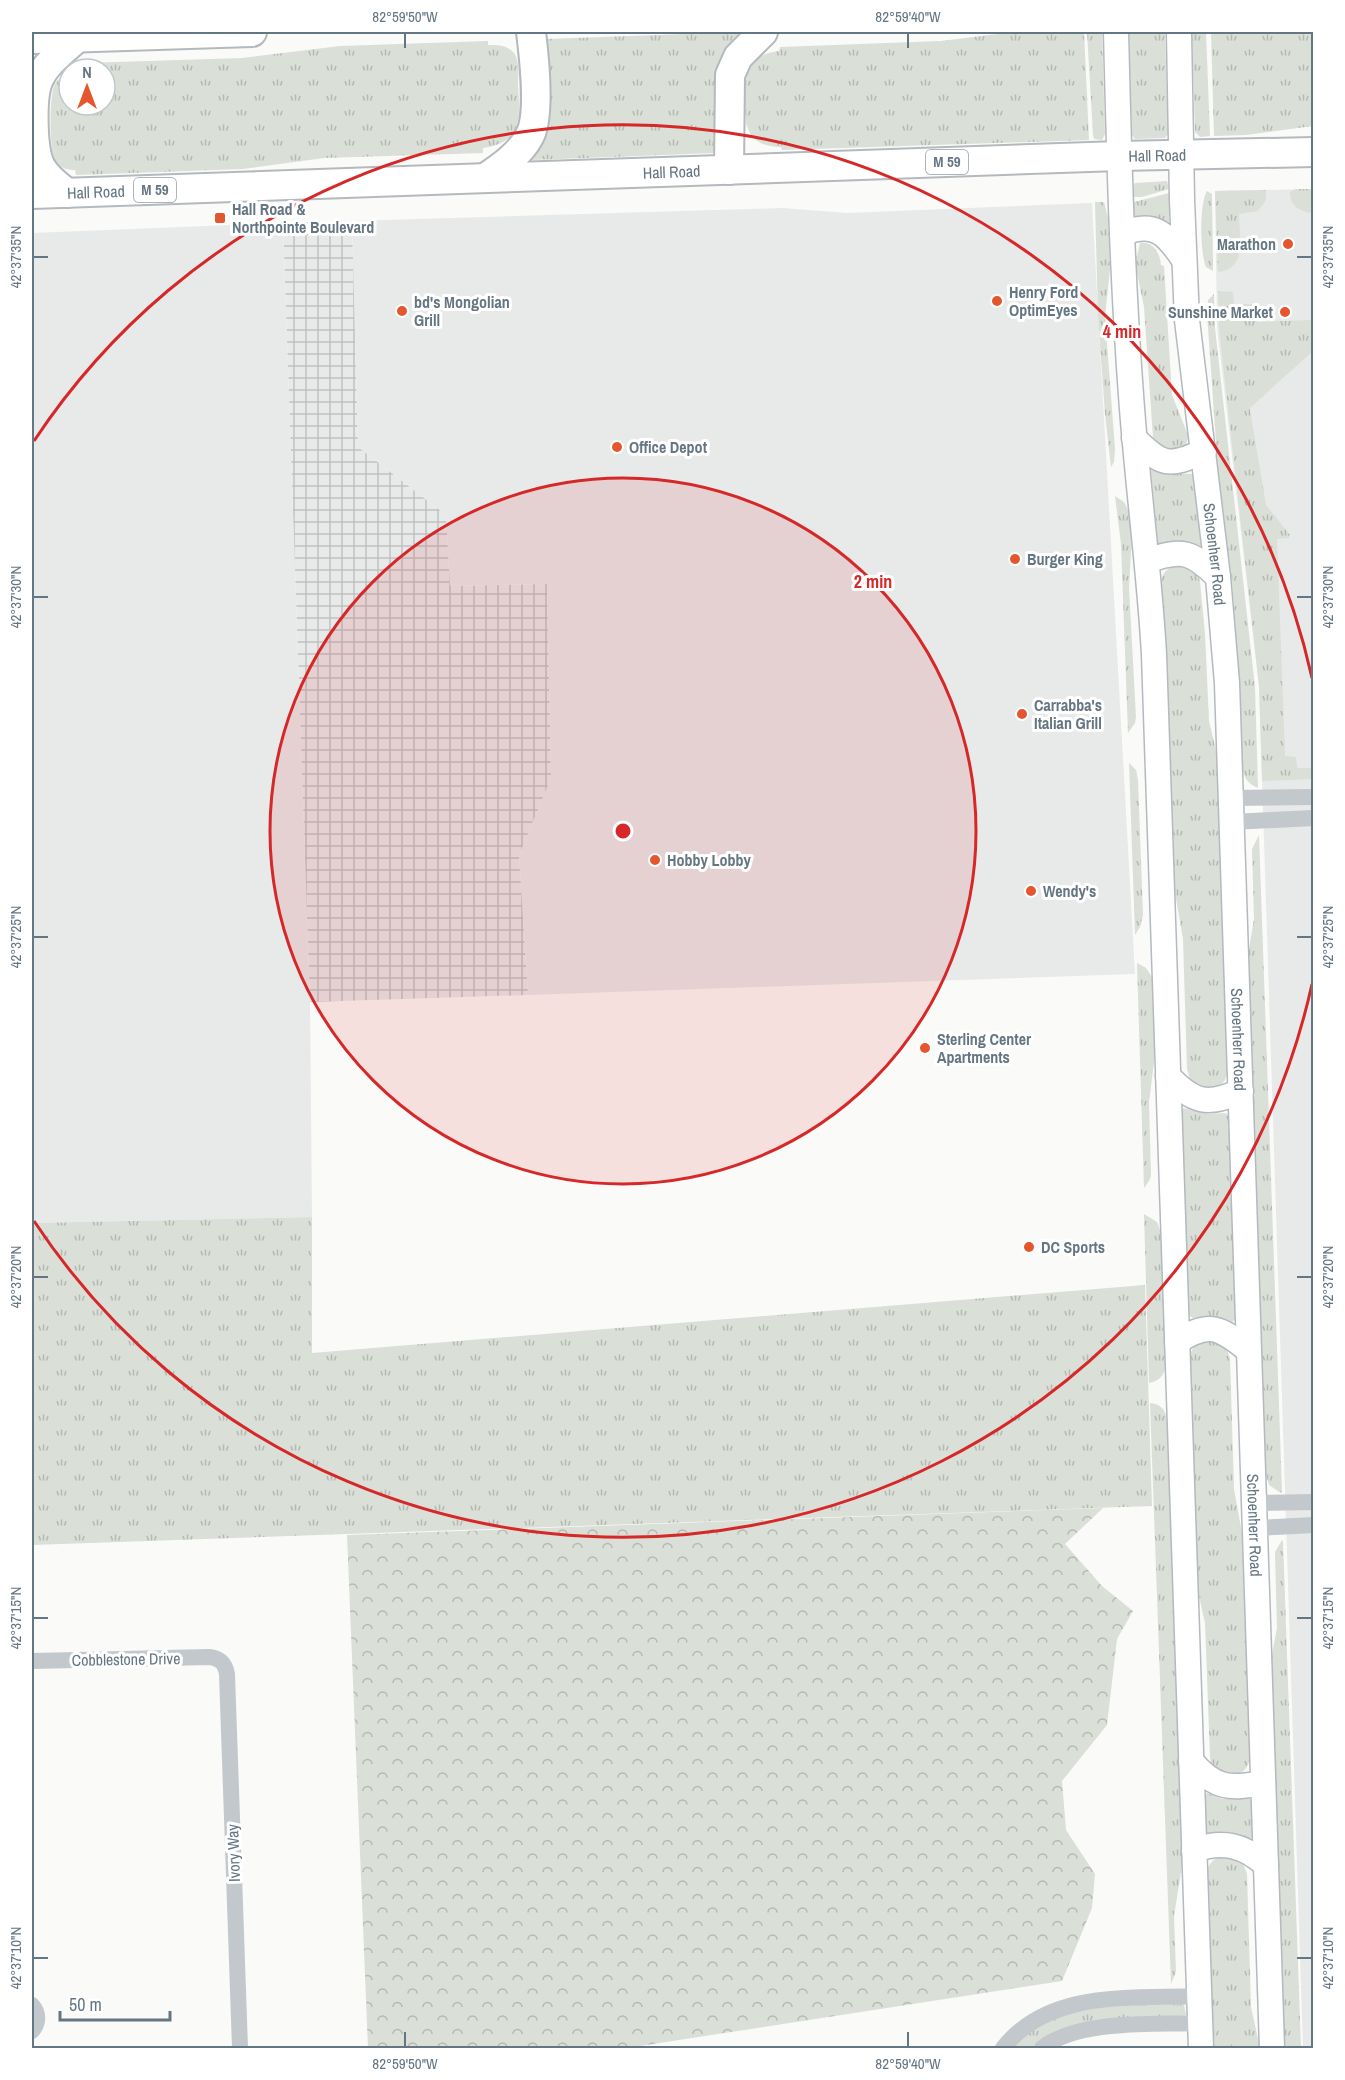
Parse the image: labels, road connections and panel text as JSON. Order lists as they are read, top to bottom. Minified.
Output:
{"streets":{"highway":["Hall Road","M 59"],"main road":["Schoenherr Road"],"street":["Cobblestone Drive","Ivory Way"]},"crossings":[["Hall Road","Schoenherr Road"],["Cobblestone Drive","Ivory Way"]],"places":{"transit":["Hall Road & Northpointe Boulevard"],"other":["Marathon","Henry Ford OptimEyes","bd's Mongolian Grill","Sunshine Market","Office Depot","Burger King","Carrabba's Italian Grill","Hobby Lobby","Wendy's","Sterling Center Apartments","DC Sports"]},"scale_bar":"50 m","north":"top","coordinates":["82°59'50\"W","82°59'40\"W","42°37'35\"N","42°37'30\"N","42°37'25\"N","42°37'20\"N","42°37'15\"N","42°37'10\"N"],"rings":["4 min","2 min"]}
